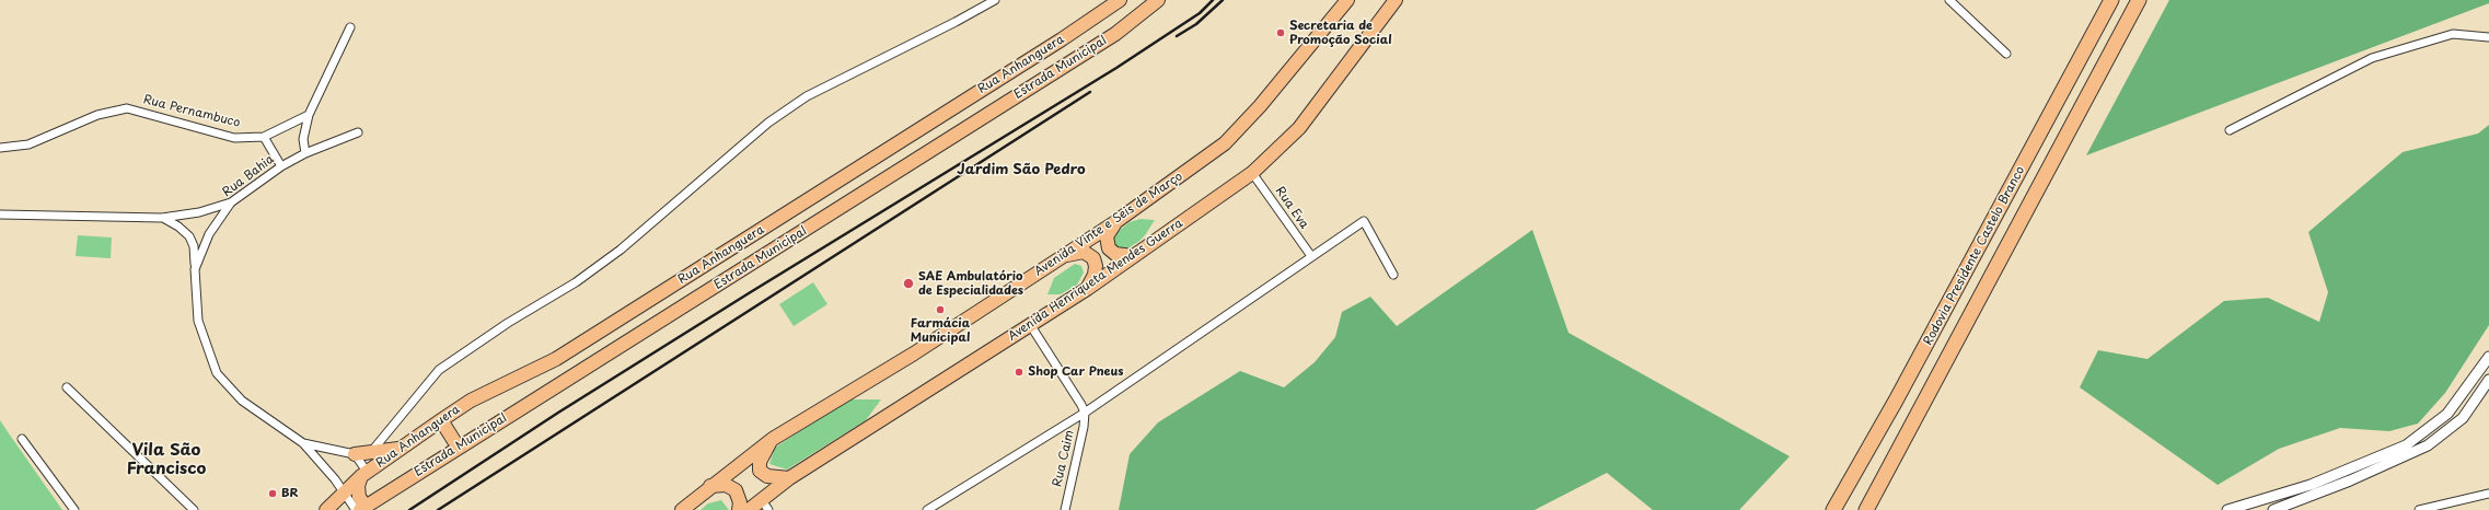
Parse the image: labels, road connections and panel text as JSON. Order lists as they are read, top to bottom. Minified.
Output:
{"streets":{"highway":["Rodovia Presidente Castelo Branco"],"main road":["Rua Anhanguera","Estrada Municipal","Avenida Vinte e Seis de Março","Avenida Henriqueta Mendes Guerra"],"street":["Rua Pernambuco","Rua Bahia","Rua Eva","Rua Caim"]},"crossings":[["Rua Eva","Avenida Henriqueta Mendes Guerra"]],"districts":["Jardim São Pedro","Vila São Francisco"],"places":["Secretaria de Promoção Social","SAE Ambulatório de Especialidades","Farmácia Municipal","Shop Car Pneus","BR"]}
